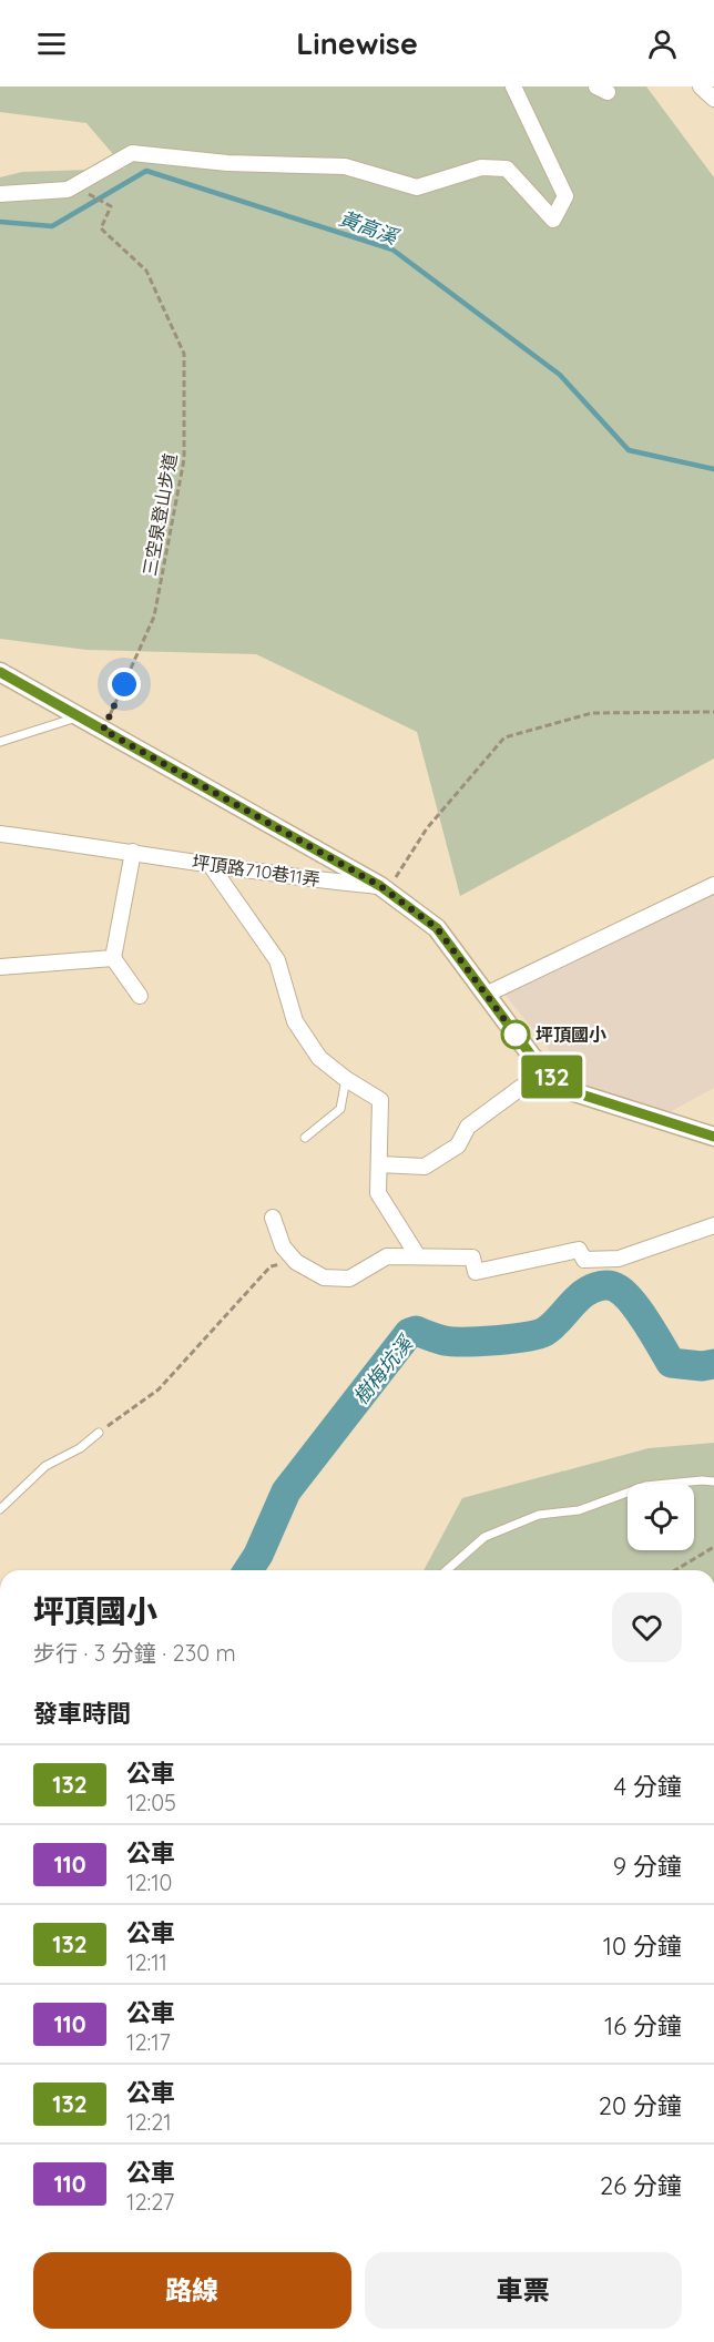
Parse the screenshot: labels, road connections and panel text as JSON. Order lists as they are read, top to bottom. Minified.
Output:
{"streets":{"street":["坪頂路710巷11弄"],"path":["三空泉登山步道"]},"water":["黃高溪","樹梅坑溪"],"places":["坪頂國小"],"lines":["bus line 132"],"page":{"header":"Linewise","on_map":"132","heading":[["坪頂國小","步行 · 3 分鐘 · 230 m"],"發車時間"],"list":[{"mark":"132","name":"公車","note":"12:05","value":"4 分鐘"},{"mark":"110","name":"公車","note":"12:10","value":"9 分鐘"},{"mark":"132","name":"公車","note":"12:11","value":"10 分鐘"},{"mark":"110","name":"公車","note":"12:17","value":"16 分鐘"},{"mark":"132","name":"公車","note":"12:21","value":"20 分鐘"},{"mark":"110","name":"公車","note":"12:27","value":"26 分鐘"}],"buttons":["路線","車票"]}}
